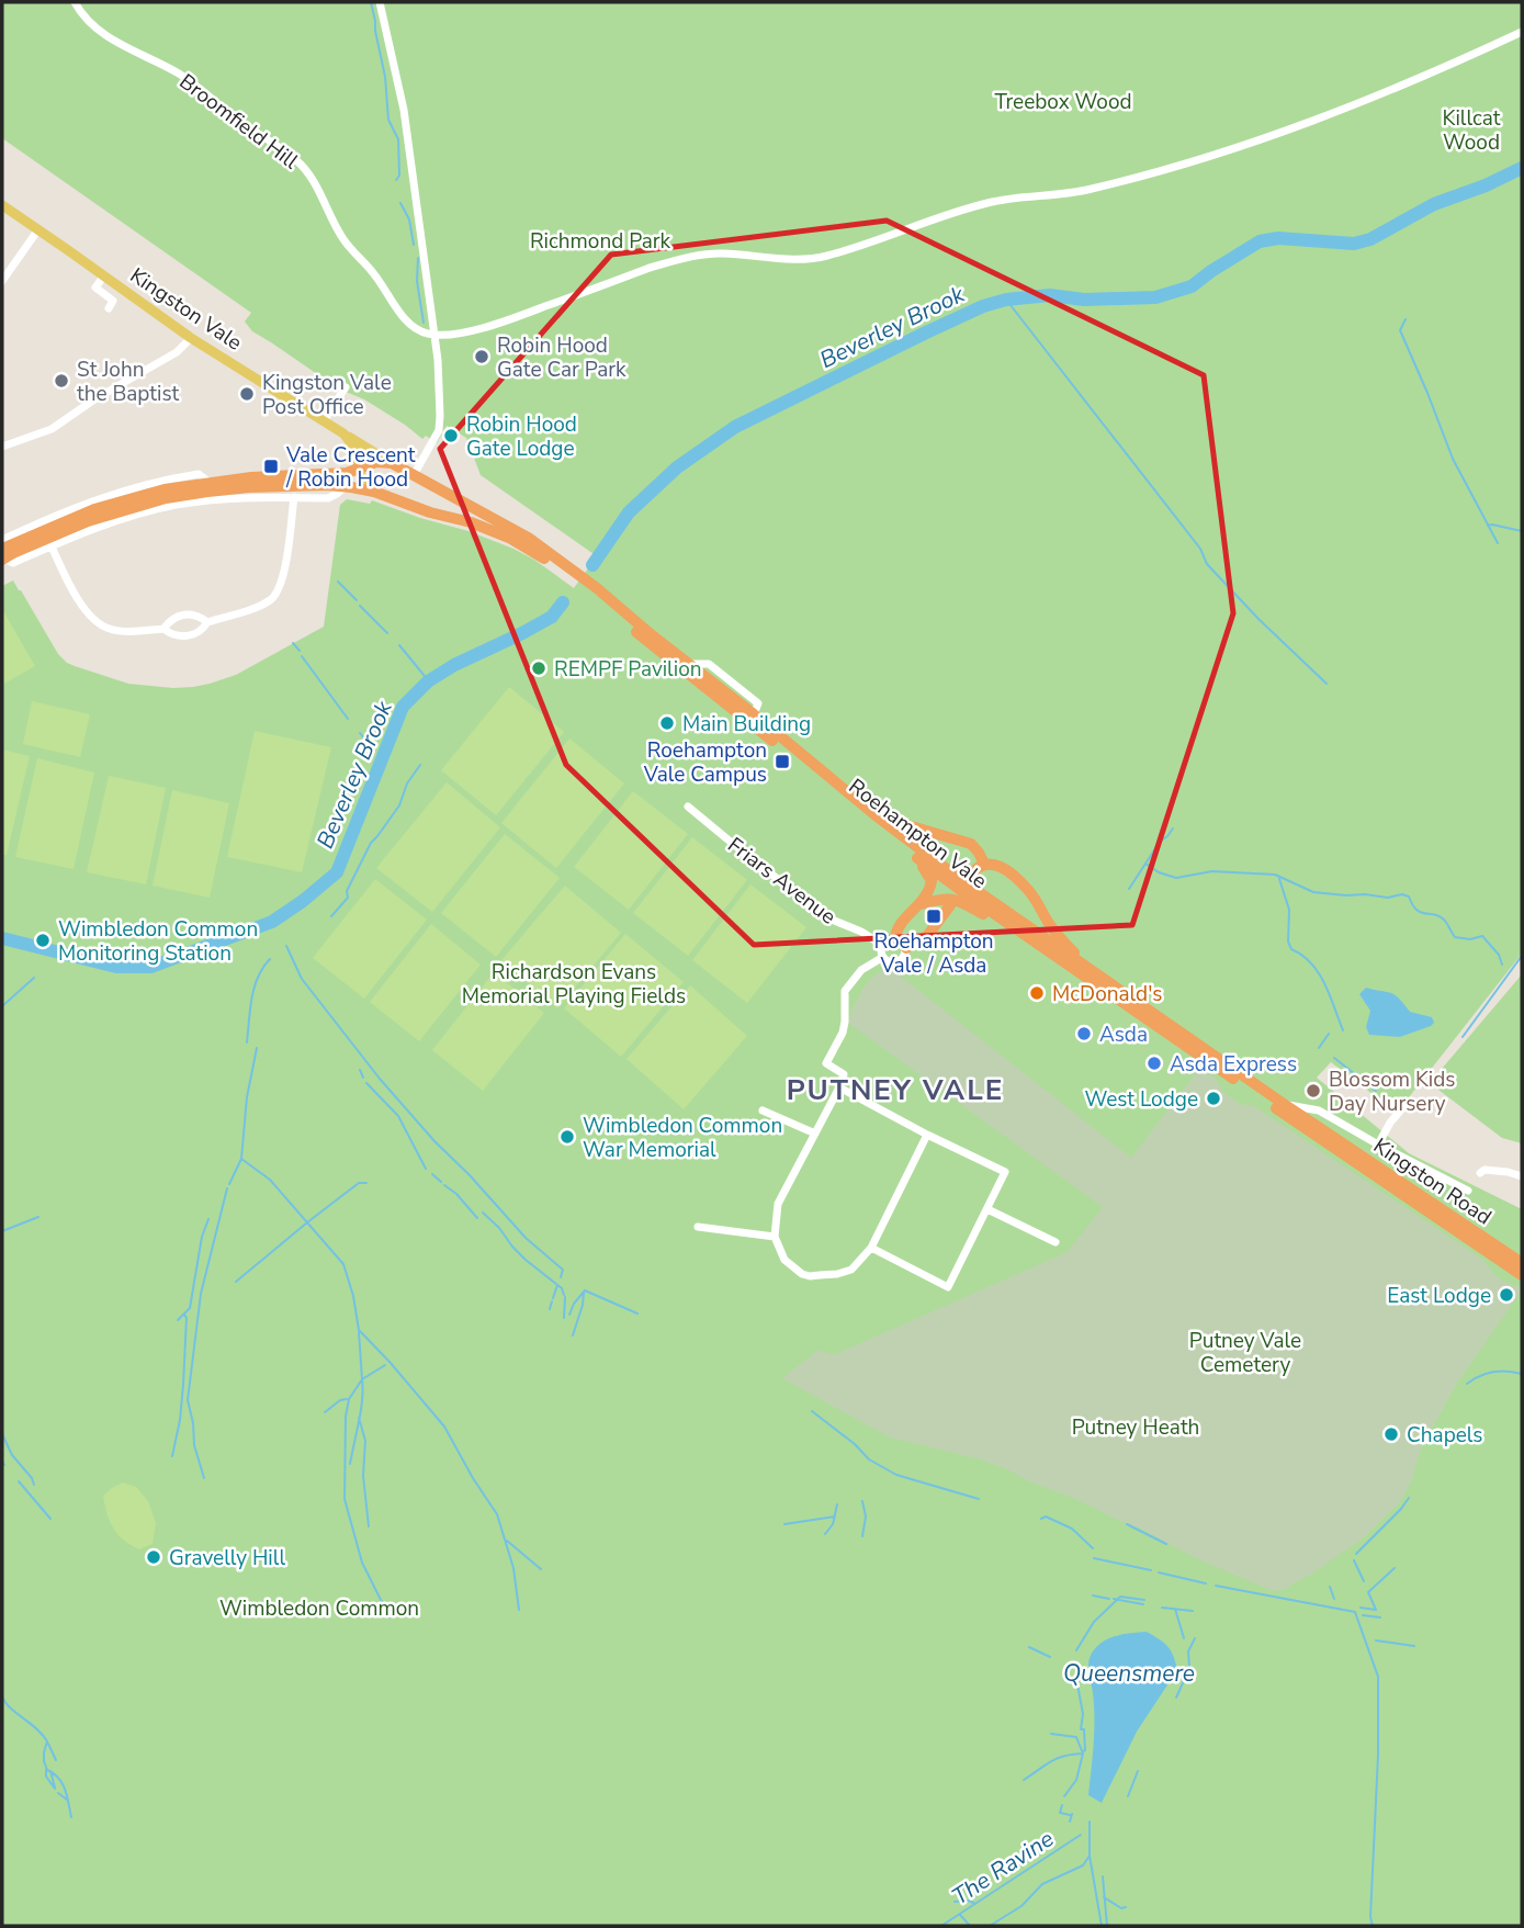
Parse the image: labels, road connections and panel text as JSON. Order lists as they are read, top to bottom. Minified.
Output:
{"streets":{"highway":["Roehampton Vale","Kingston Road"],"main road":["Kingston Vale"],"street":["Broomfield Hill","Friars Avenue"]},"crossings":[["Roehampton Vale","Kingston Road"]],"districts":["PUTNEY VALE"],"water":["Beverley Brook","Queensmere","The Ravine"],"parks":["Treebox Wood","Killcat Wood","Richmond Park","Richardson Evans Memorial Playing Fields","Putney Vale Cemetery","Putney Heath","Wimbledon Common"],"places":{"other":["Robin Hood Gate Car Park","St John the Baptist","Kingston Vale Post Office","Robin Hood Gate Lodge","REMPF Pavilion","Main Building","Wimbledon Common Monitoring Station","McDonald's","Asda","Asda Express","Blossom Kids Day Nursery","West Lodge","Wimbledon Common War Memorial","East Lodge","Chapels","Gravelly Hill"],"transit":["Vale Crescent / Robin Hood","Roehampton Vale Campus","Roehampton Vale / Asda"]}}
